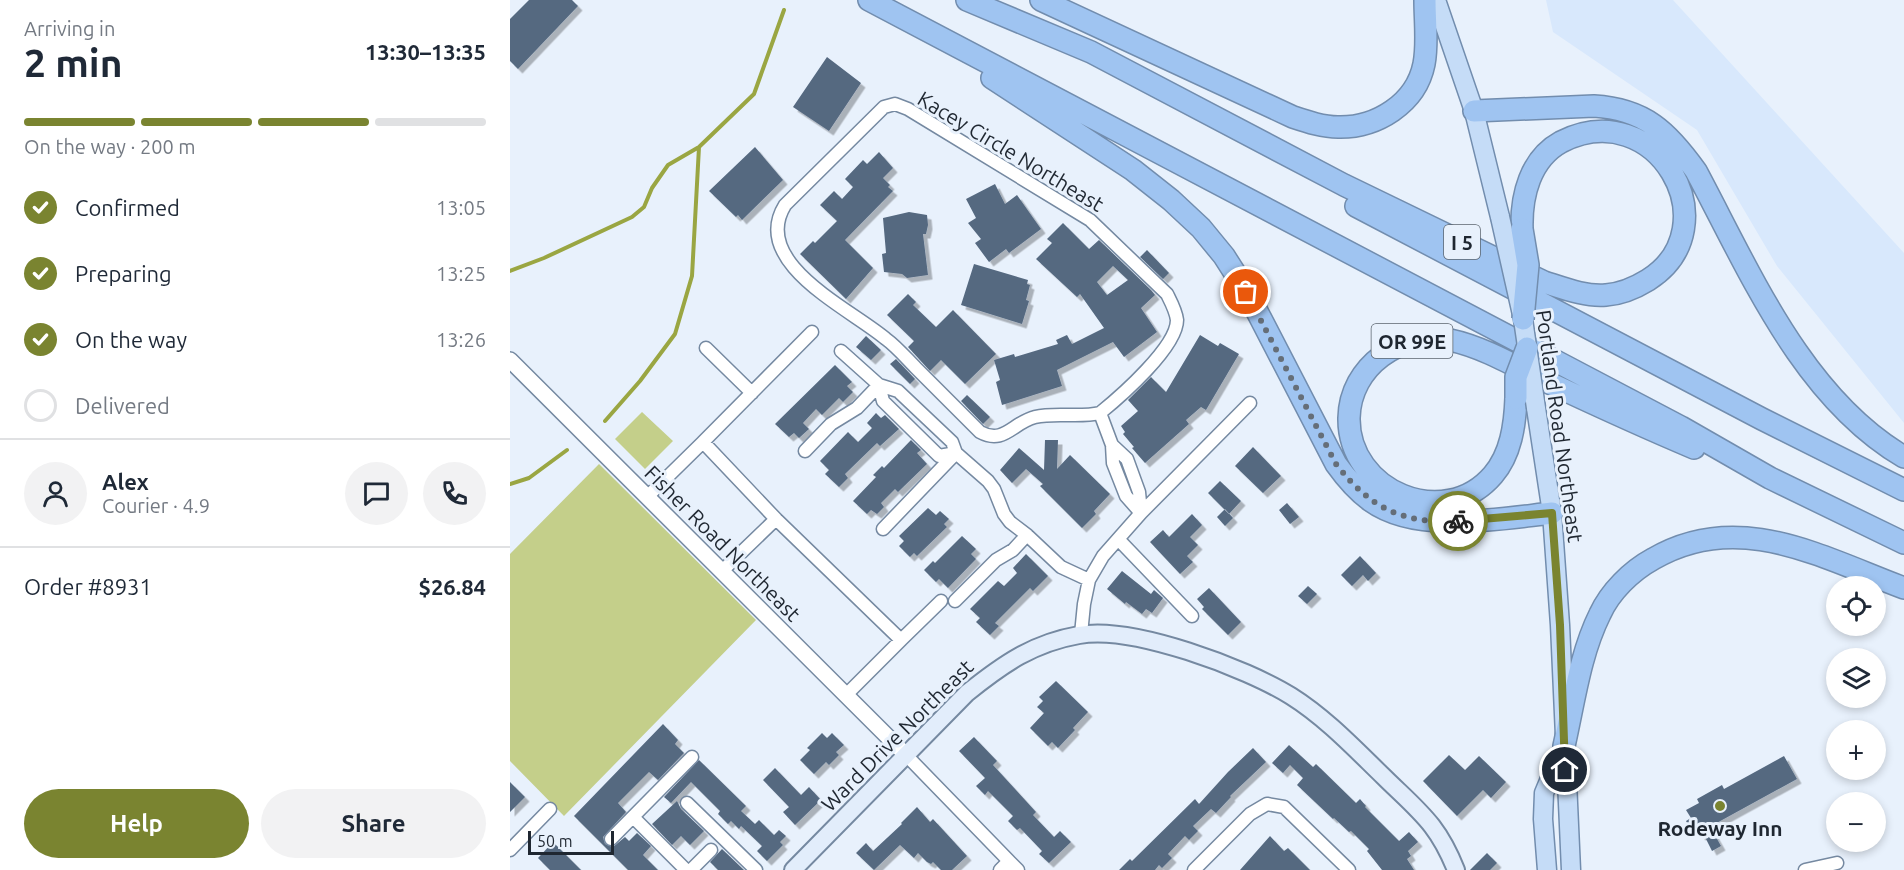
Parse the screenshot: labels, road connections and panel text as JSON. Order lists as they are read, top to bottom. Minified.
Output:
{"streets":{"highway":["I 5","OR 99E"],"main road":["Portland Road Northeast","Ward Drive Northeast"],"street":["Kacey Circle Northeast","Fisher Road Northeast"]},"crossings":[["I 5","Portland Road Northeast"],["OR 99E","Portland Road Northeast"],["Fisher Road Northeast","Ward Drive Northeast"]],"places":["Rodeway Inn"],"scale_bar":"50 m","page":{"heading":["2 min","Arriving in","13:30–13:35"],"panel":["Alex","Courier · 4.9","Order #8931","$26.84"],"bar":"On the way · 200 m","list":[["Confirmed","13:05"],["Preparing","13:25"],["On the way","13:26"],"Delivered"],"map_buttons":["+","−"],"buttons":["Help","Share"],"scale":"50 m"}}
